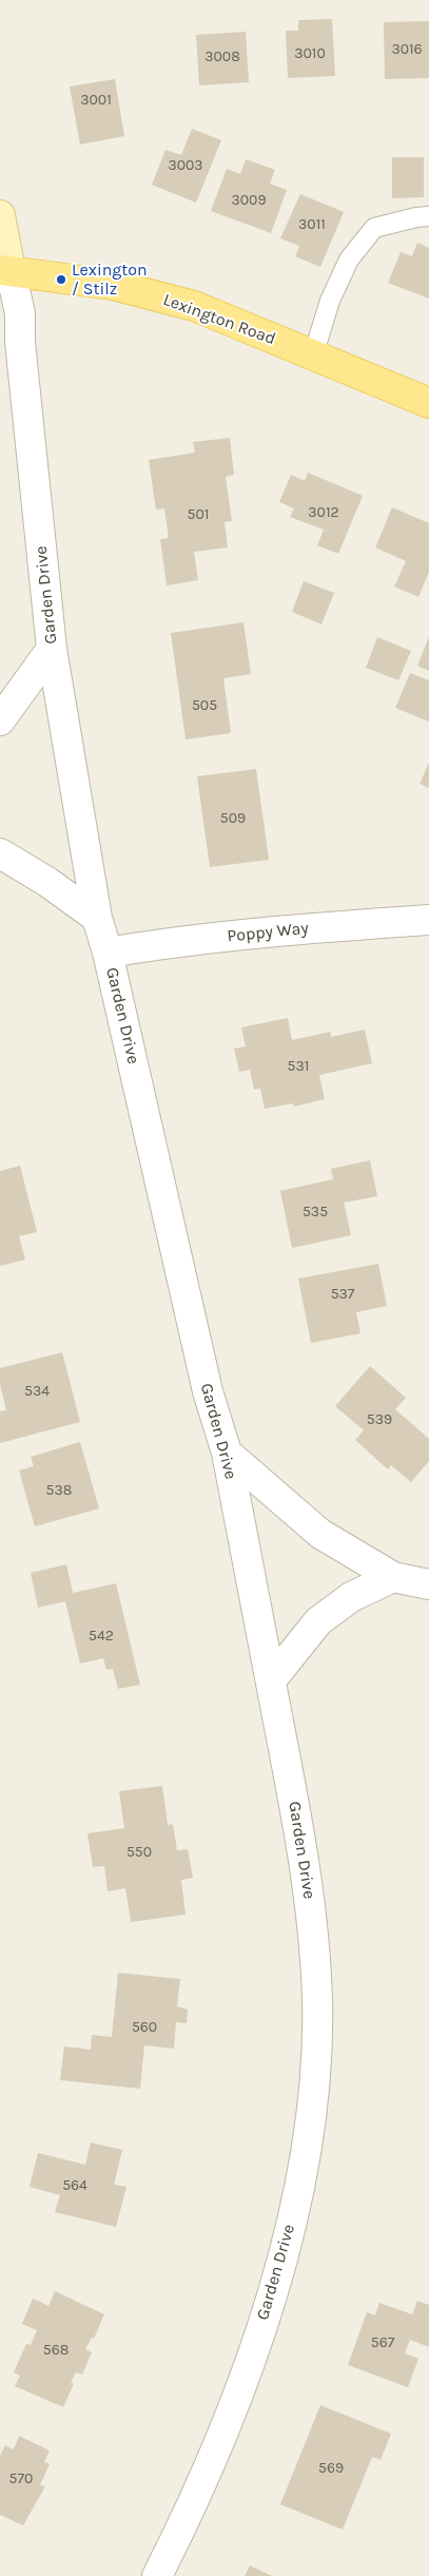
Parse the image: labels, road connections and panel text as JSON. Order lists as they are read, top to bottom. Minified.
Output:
{"streets":{"main road":["Lexington Road"],"street":["Garden Drive","Poppy Way"]},"crossings":[["Lexington Road","Garden Drive"],["Garden Drive","Poppy Way"]],"places":["Lexington / Stilz"],"house_numbers":["3016","3010","3008","3001","3003","3009","3011","3012","501","505","509","531","535","537","534","539","538","542","550","560","564","567","568","569","570"]}
